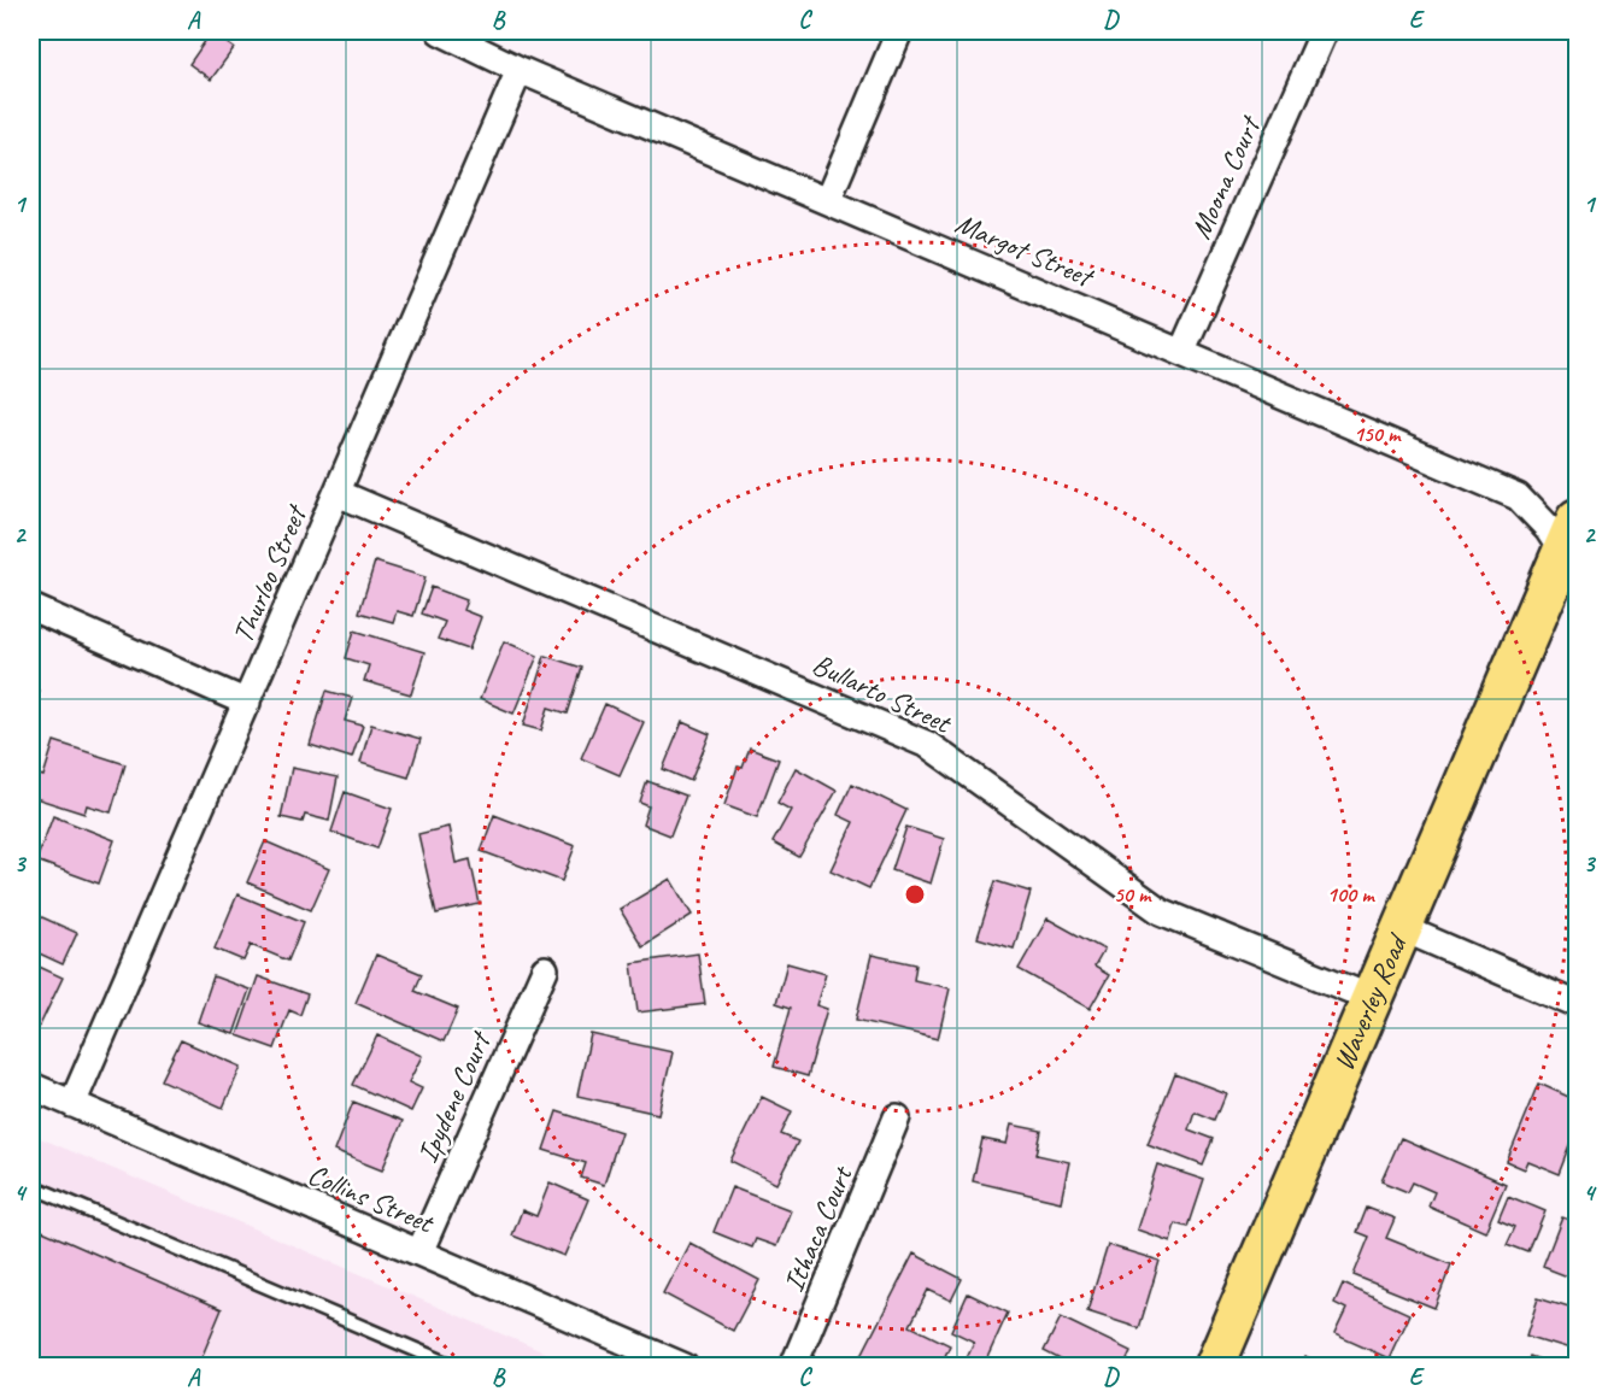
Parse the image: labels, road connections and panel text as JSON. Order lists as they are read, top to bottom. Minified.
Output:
{"streets":{"main road":["Waverley Road"],"street":["Moona Court","Margot Street","Thurloo Street","Bullarto Street","Ipydene Court","Collins Street","Ithaca Court"]},"crossings":[["Moona Court","Margot Street"],["Margot Street","Thurloo Street"],["Margot Street","Waverley Road"],["Thurloo Street","Bullarto Street"],["Thurloo Street","Collins Street"],["Bullarto Street","Waverley Road"],["Ipydene Court","Collins Street"]],"grid":{"columns":["A","B","C","D","E"],"rows":["1","2","3","4"]},"rings":["150 m","50 m","100 m"]}
